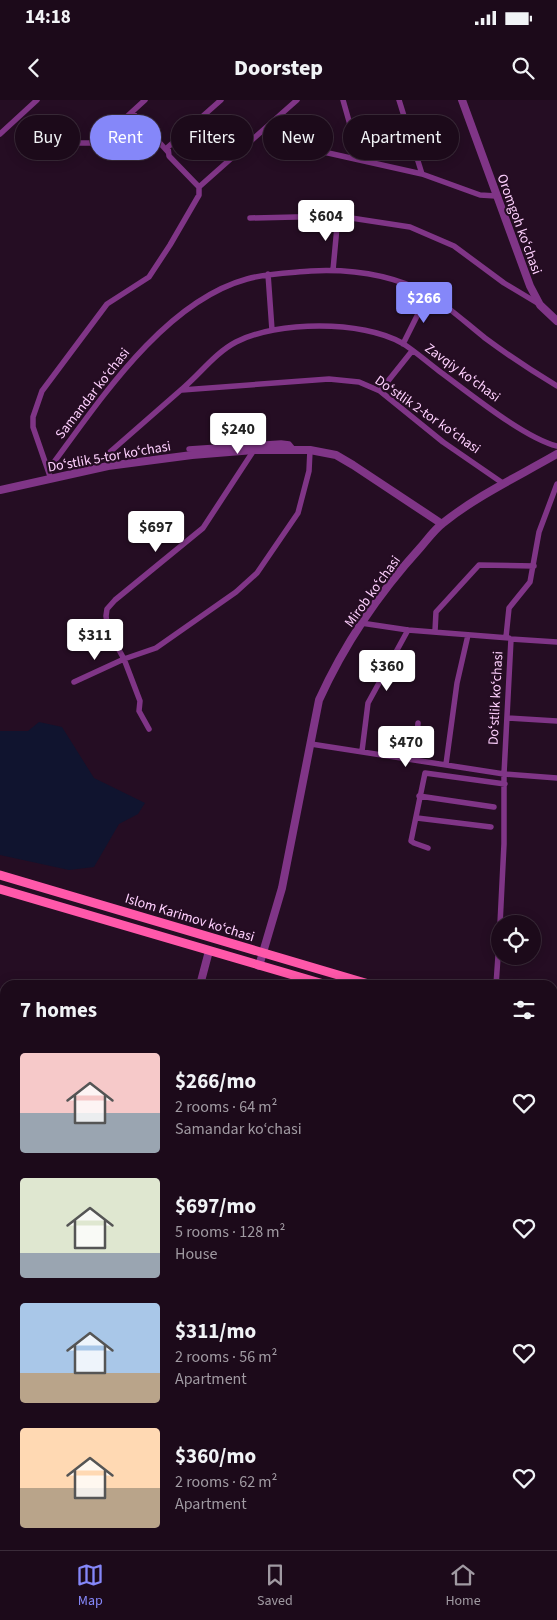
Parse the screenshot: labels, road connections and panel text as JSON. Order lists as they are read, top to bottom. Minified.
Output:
{"streets":{"main road":["Islom Karimov koʻchasi"],"street":["Oromgoh koʻchasi","Zavqiy koʻchasi","Samandar ko‘chasi","Doʻstlik 2-tor koʻchasi","Doʻstlik 5-tor koʻchasi","Mirob koʻchasi","Doʻstlik koʻchasi"]},"crossings":[["Zavqiy koʻchasi","Doʻstlik 2-tor koʻchasi"],["Zavqiy koʻchasi","Doʻstlik 5-tor koʻchasi"],["Doʻstlik 2-tor koʻchasi","Mirob koʻchasi"],["Doʻstlik 5-tor koʻchasi","Mirob koʻchasi"],["Mirob koʻchasi","Islom Karimov koʻchasi"]],"page":{"status":"14:18","header":"Doorstep","chip":["Buy","Rent","Filters","New","Apartment"],"price":["$604","$266","$240","$697","$311","$360","$470"],"heading":"7 homes","list":[{"name":"$266/mo","note":"2 rooms · 64 m² · Samandar ko‘chasi"},{"name":"$697/mo","note":"5 rooms · 128 m² · House"},{"name":"$311/mo","note":"2 rooms · 56 m² · Apartment"},{"name":"$360/mo","note":"2 rooms · 62 m² · Apartment"}],"tabs":["Map","Saved","Home"]}}
